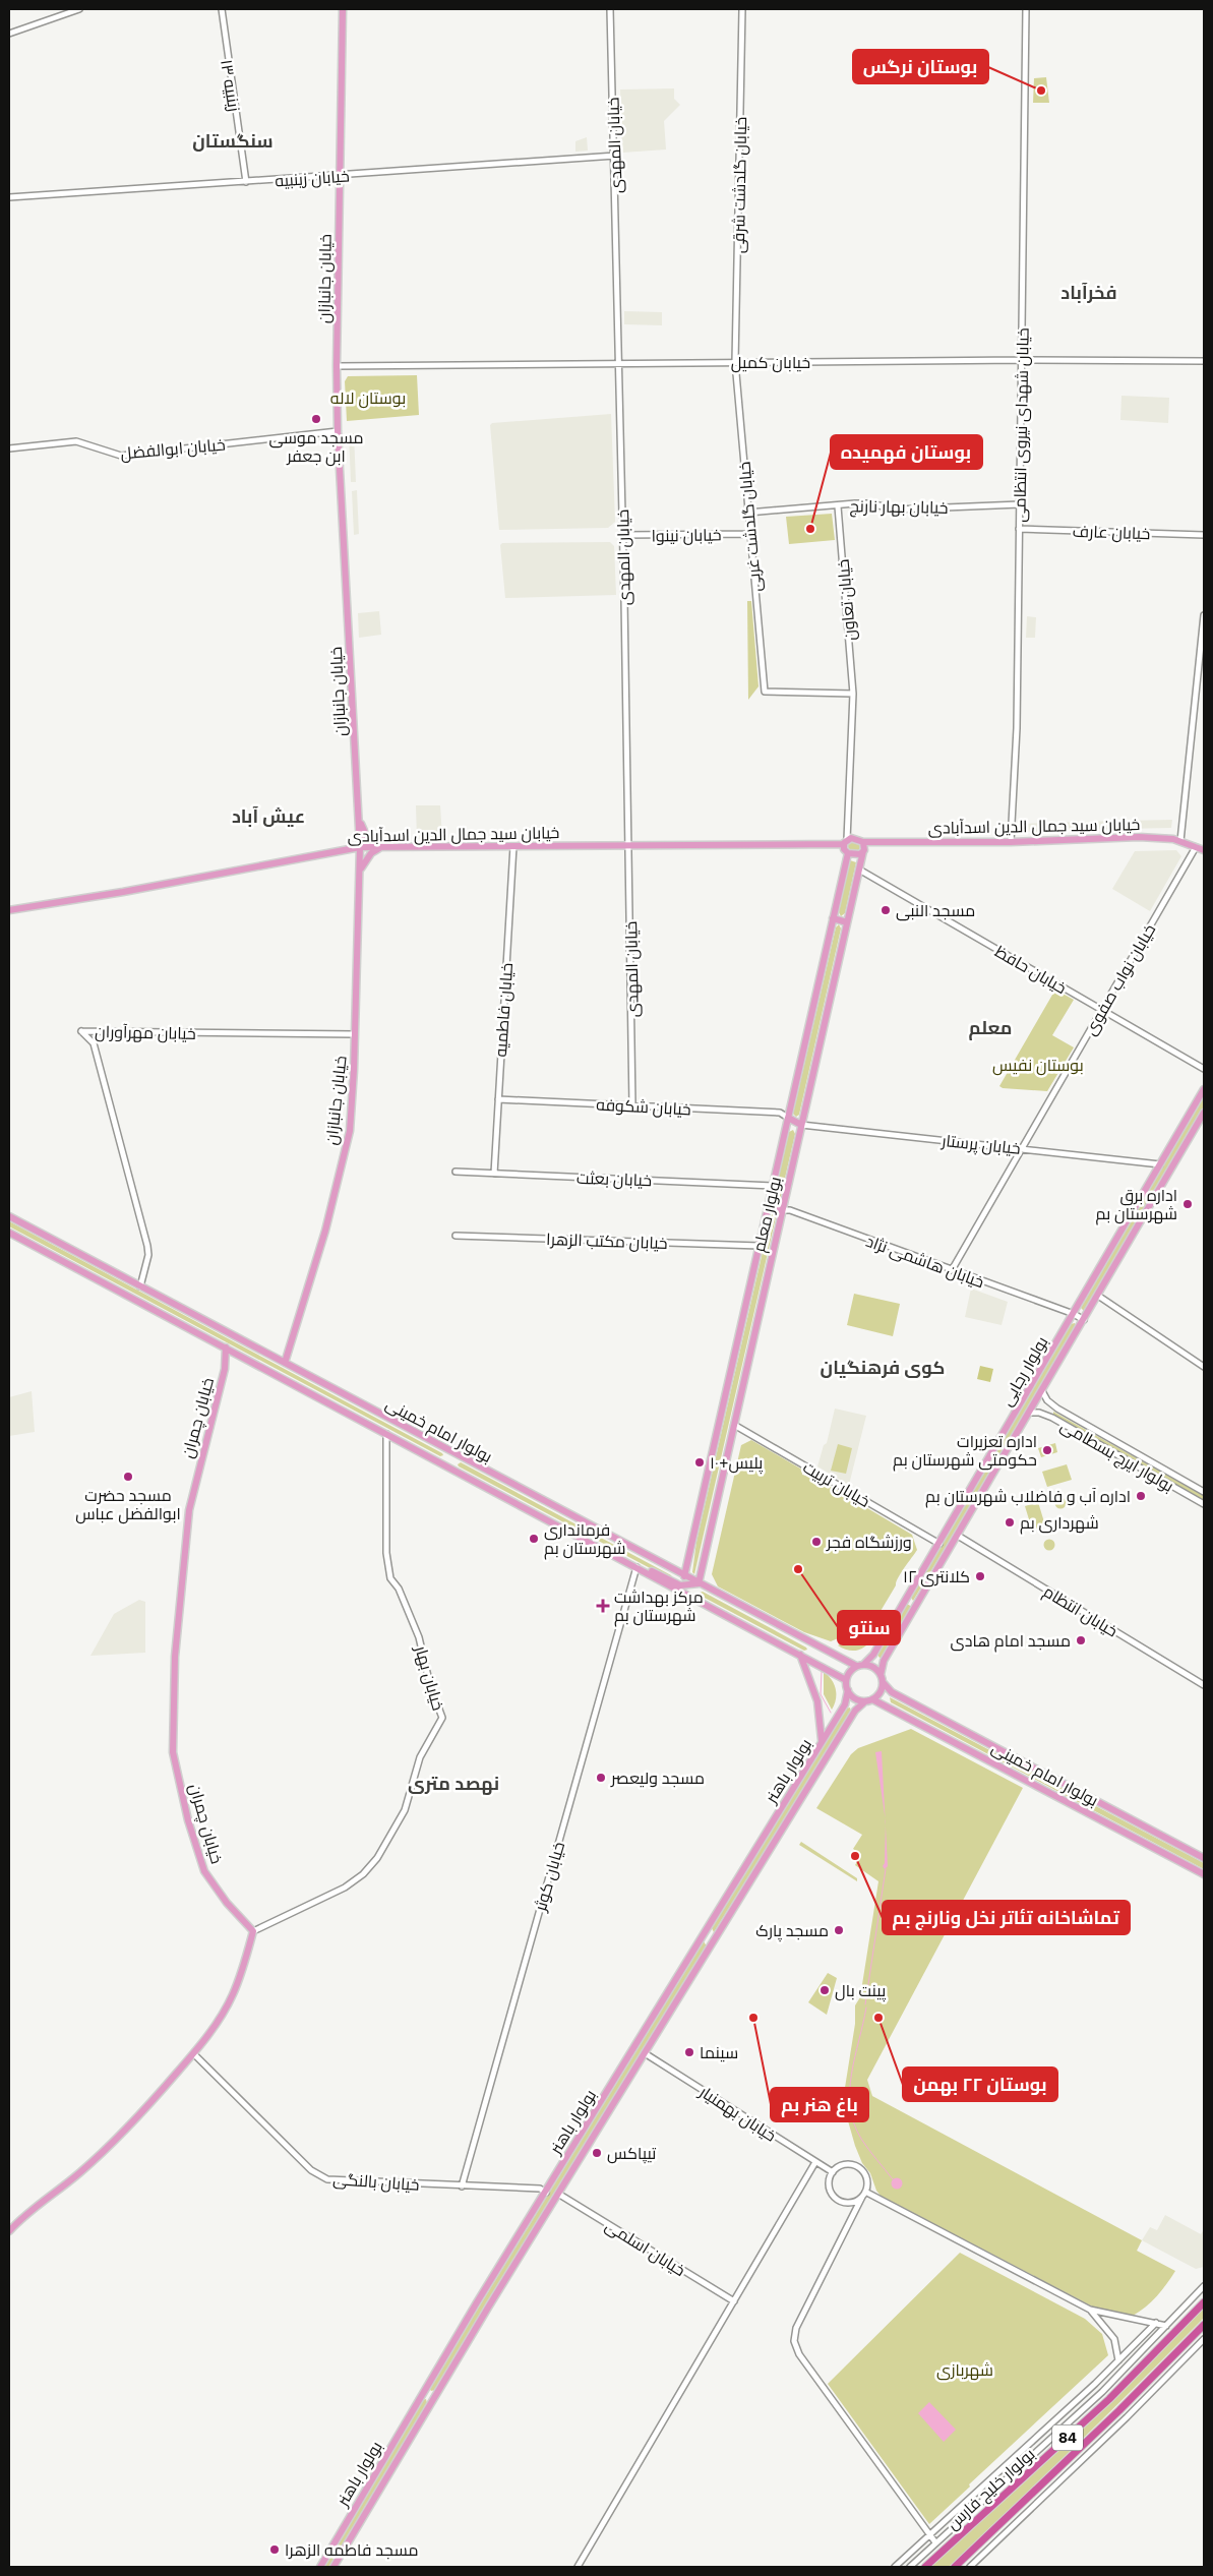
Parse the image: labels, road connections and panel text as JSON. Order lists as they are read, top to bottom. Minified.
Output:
{"streets":{"highway":["84","بولوار خلیج فارس"],"main road":["خیابان جانبازان","خیابان سید جمال الدین اسدآبادی","بولوار معلم","بولوار رجایی","خیابان چمران","بولوار امام خمینی","بولوار باهنر"],"street":["زینبیه ۱۳","خیابان المهدی","خیابان زینبیه","خیابان گلدشت شرقی","خیابان کمیل","خیابان شهدای نیروی انتظامی","خیابان ابوالفضل","خیابان بهار نارنج","خیابان گلدشت غربی","خیابان عارف","خیابان نینوا","خیابان تعاون","خیابان حافظ","خیابان نواب صفوی","خیابان فاطمیه","خیابان مهرآوران","خیابان شکوفه","خیابان پرستار","خیابان بعثت","خیابان مکتب الزهرا","خیابان هاشمی نژاد","بولوار ایرج بسطامی","خیابان تربیت","خیابان انتظام","خیابان بهار","خیابان کوثر","خیابان بهمنیار","خیابان بالنگی","خیابان اسلمی"]},"crossings":[["زینبیه ۱۳","خیابان زینبیه"],["خیابان المهدی","خیابان زینبیه"],["خیابان المهدی","خیابان کمیل"],["خیابان المهدی","خیابان نینوا"],["خیابان المهدی","خیابان سید جمال الدین اسدآبادی"],["خیابان المهدی","خیابان شکوفه"],["خیابان زینبیه","خیابان جانبازان"],["خیابان گلدشت شرقی","خیابان کمیل"],["خیابان گلدشت شرقی","خیابان گلدشت غربی"],["خیابان جانبازان","خیابان کمیل"],["خیابان جانبازان","خیابان ابوالفضل"],["خیابان جانبازان","خیابان سید جمال الدین اسدآبادی"],["خیابان جانبازان","خیابان مهرآوران"],["خیابان جانبازان","بولوار امام خمینی"],["خیابان کمیل","خیابان شهدای نیروی انتظامی"],["خیابان کمیل","خیابان گلدشت غربی"],["خیابان شهدای نیروی انتظامی","خیابان بهار نارنج"],["خیابان شهدای نیروی انتظامی","خیابان عارف"],["خیابان شهدای نیروی انتظامی","خیابان سید جمال الدین اسدآبادی"],["خیابان بهار نارنج","خیابان گلدشت غربی"],["خیابان بهار نارنج","خیابان تعاون"],["خیابان گلدشت غربی","خیابان نینوا"],["خیابان گلدشت غربی","خیابان تعاون"],["خیابان تعاون","خیابان سید جمال الدین اسدآبادی"],["خیابان تعاون","بولوار معلم"],["خیابان سید جمال الدین اسدآبادی","خیابان نواب صفوی"],["خیابان سید جمال الدین اسدآبادی","خیابان فاطمیه"],["خیابان سید جمال الدین اسدآبادی","بولوار معلم"],["خیابان حافظ","خیابان نواب صفوی"],["خیابان حافظ","بولوار معلم"],["خیابان نواب صفوی","خیابان پرستار"],["خیابان نواب صفوی","خیابان هاشمی نژاد"],["خیابان فاطمیه","خیابان شکوفه"],["خیابان فاطمیه","خیابان بعثت"],["خیابان مهرآوران","بولوار امام خمینی"],["خیابان شکوفه","بولوار معلم"],["خیابان پرستار","بولوار معلم"],["خیابان پرستار","بولوار رجایی"],["خیابان بعثت","بولوار معلم"],["بولوار معلم","خیابان مکتب الزهرا"],["بولوار معلم","خیابان هاشمی نژاد"],["بولوار معلم","بولوار امام خمینی"],["بولوار معلم","خیابان تربیت"],["خیابان هاشمی نژاد","بولوار رجایی"],["بولوار رجایی","بولوار امام خمینی"],["بولوار رجایی","بولوار ایرج بسطامی"],["بولوار رجایی","خیابان تربیت"],["بولوار رجایی","خیابان انتظام"],["بولوار رجایی","بولوار باهنر"],["خیابان چمران","بولوار امام خمینی"],["خیابان چمران","خیابان بهار"],["بولوار امام خمینی","خیابان بهار"],["بولوار امام خمینی","بولوار باهنر"],["بولوار امام خمینی","خیابان کوثر"],["بولوار باهنر","خیابان بهمنیار"],["بولوار باهنر","خیابان بالنگی"],["بولوار باهنر","خیابان اسلمی"],["خیابان کوثر","خیابان بالنگی"]],"districts":["سنگستان","فخرآباد","عیش آباد","معلم","کوی فرهنگیان","نهصد متری"],"parks":["بوستان لاله","بوستان نفیس","شهربازی"],"places":{"other":["بوستان نرگس","مسجد موسی ابن جعفر","بوستان فهمیده","مسجد النبی","اداره برق شهرستان بم","اداره تعزیرات حکومتی شهرستان بم","پلیس+۱۰","مسجد حضرت ابوالفضل عباس","اداره آب و فاضلاب شهرستان بم","شهرداری بم","فرمانداری شهرستان بم","ورزشگاه فجر","سنتو","کلانتری ۱۲","مسجد امام هادی","مسجد ولیعصر","تماشاخانه تئاتر نخل ونارنج بم","مسجد پارک","پینت بال","باغ هنر بم","بوستان ۲۲ بهمن","سینما","تیپاکس","مسجد فاطمه الزهرا"],"health":["مرکز بهداشت شهرستان بم"]}}
